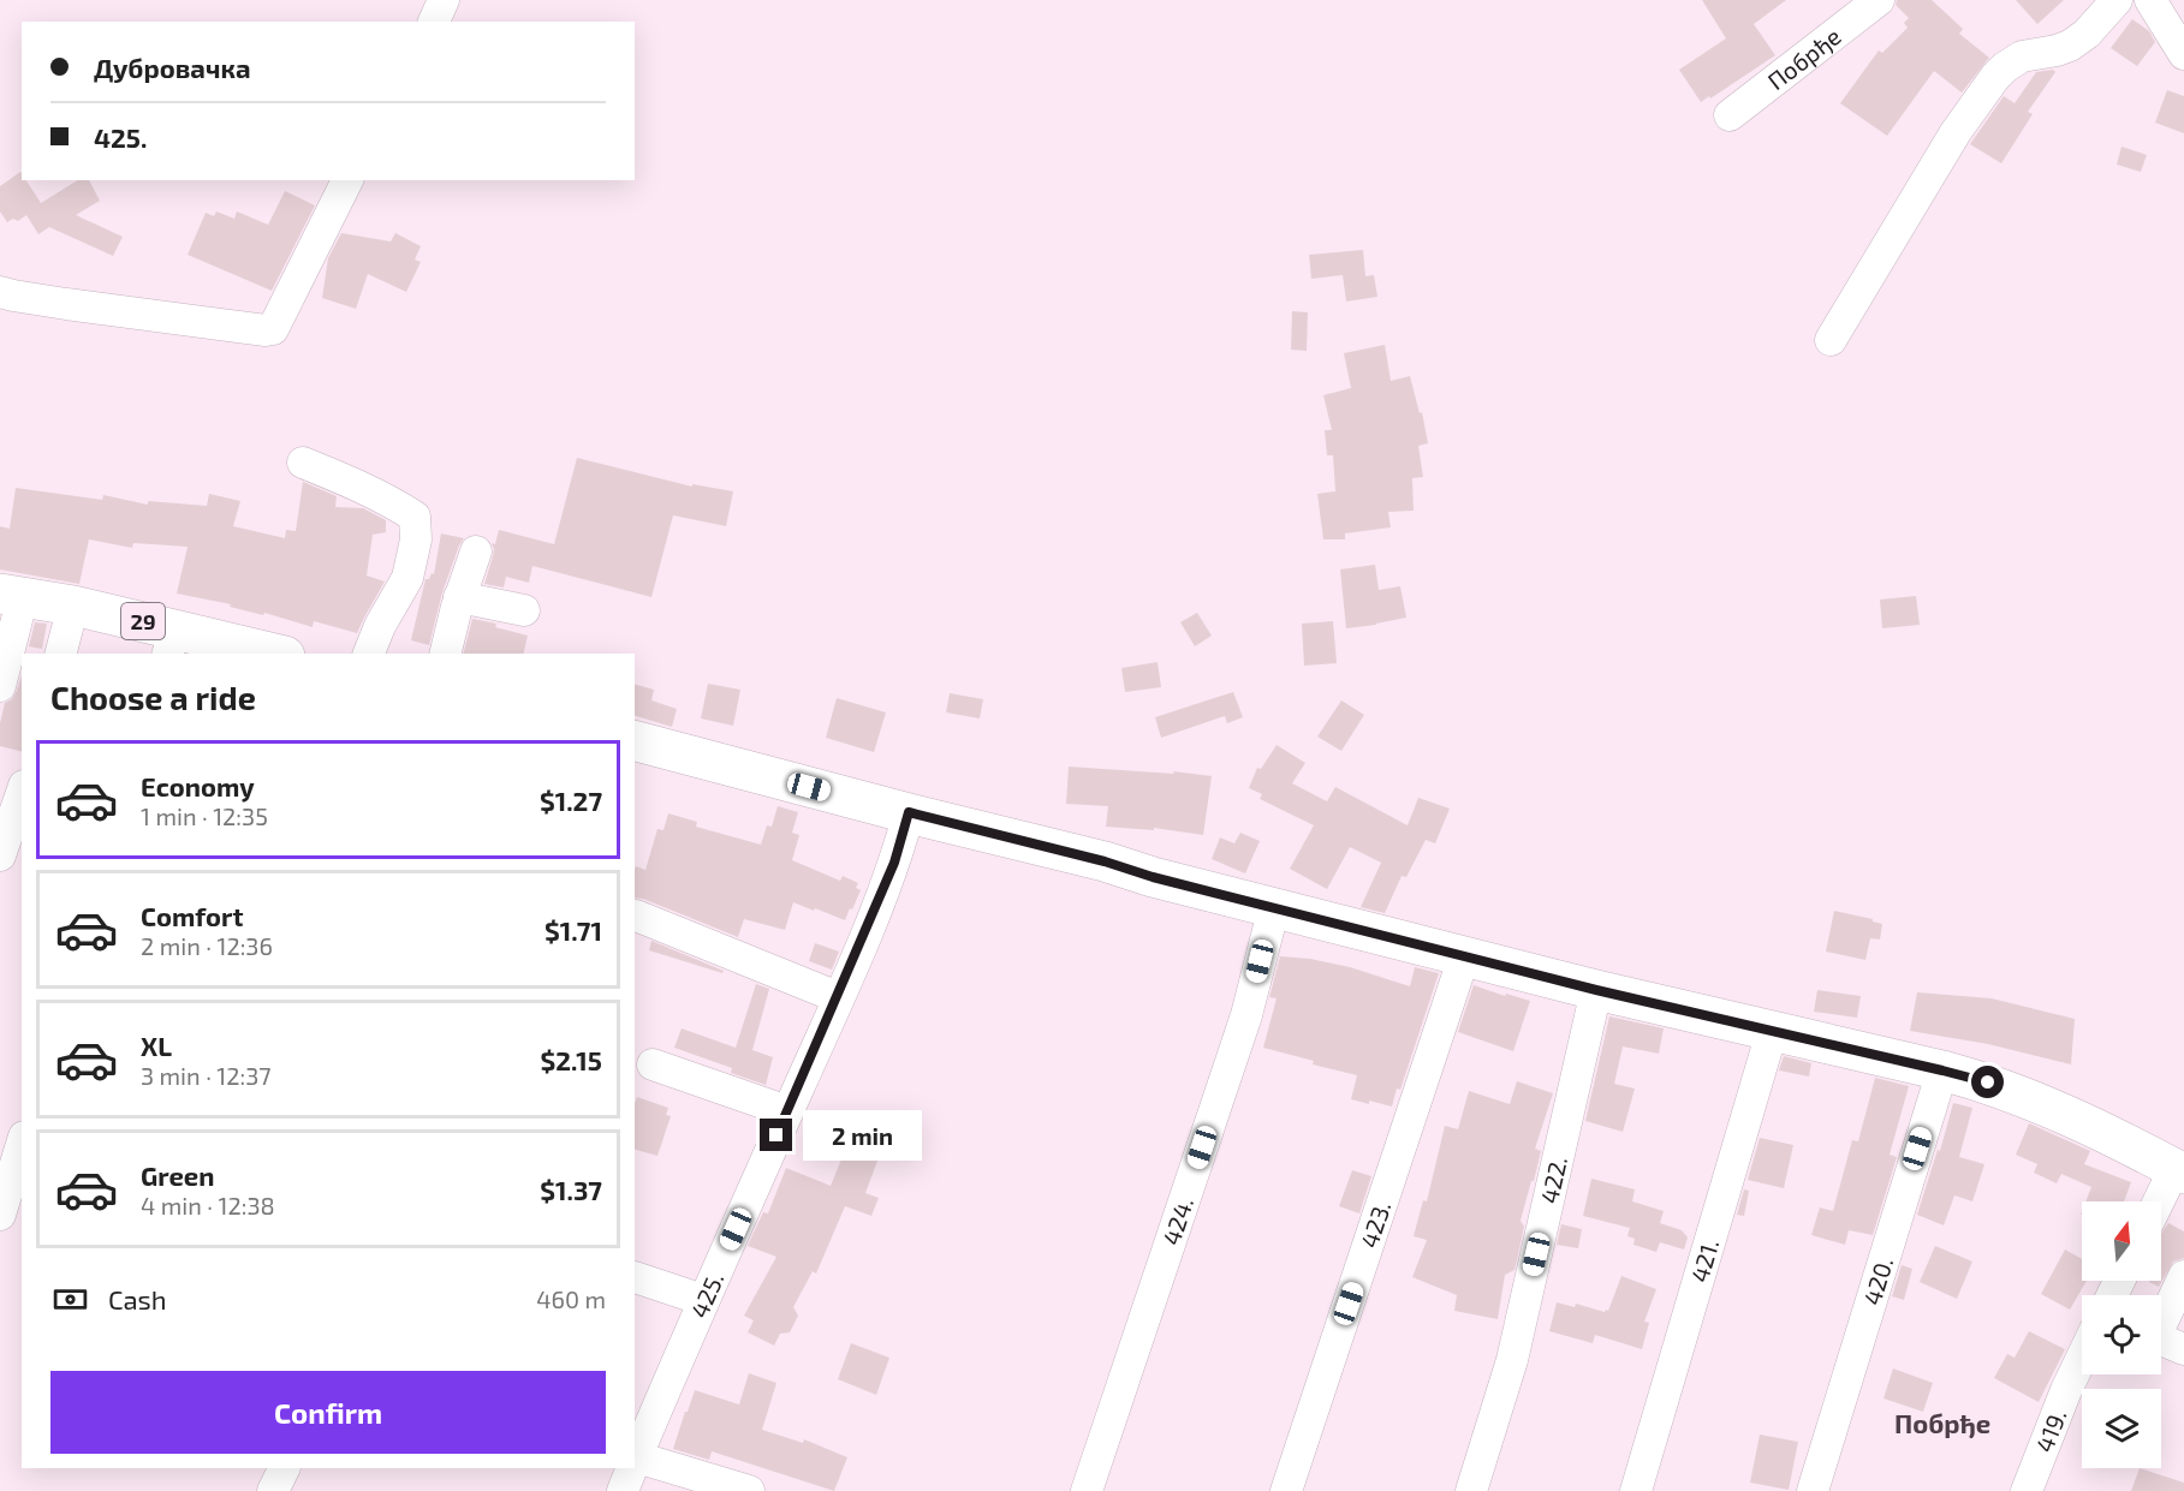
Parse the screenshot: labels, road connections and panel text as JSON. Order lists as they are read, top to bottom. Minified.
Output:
{"streets":{"main road":["29"],"street":["Побрђе","422.","424.","423.","421.","420.","425.","419."]},"districts":["Побрђе"],"north":"top","page":{"banner":["Дубровачка","425."],"heading":"Choose a ride","list":[{"name":"Economy","note":"1 min · 12:35","value":"$1.27"},{"name":"Comfort","note":"2 min · 12:36","value":"$1.71"},{"name":"XL","note":"3 min · 12:37","value":"$2.15"},{"name":"Green","note":"4 min · 12:38","value":"$1.37"}],"bubble":"2 min","pay":["Cash","460 m"],"buttons":"Confirm"}}
